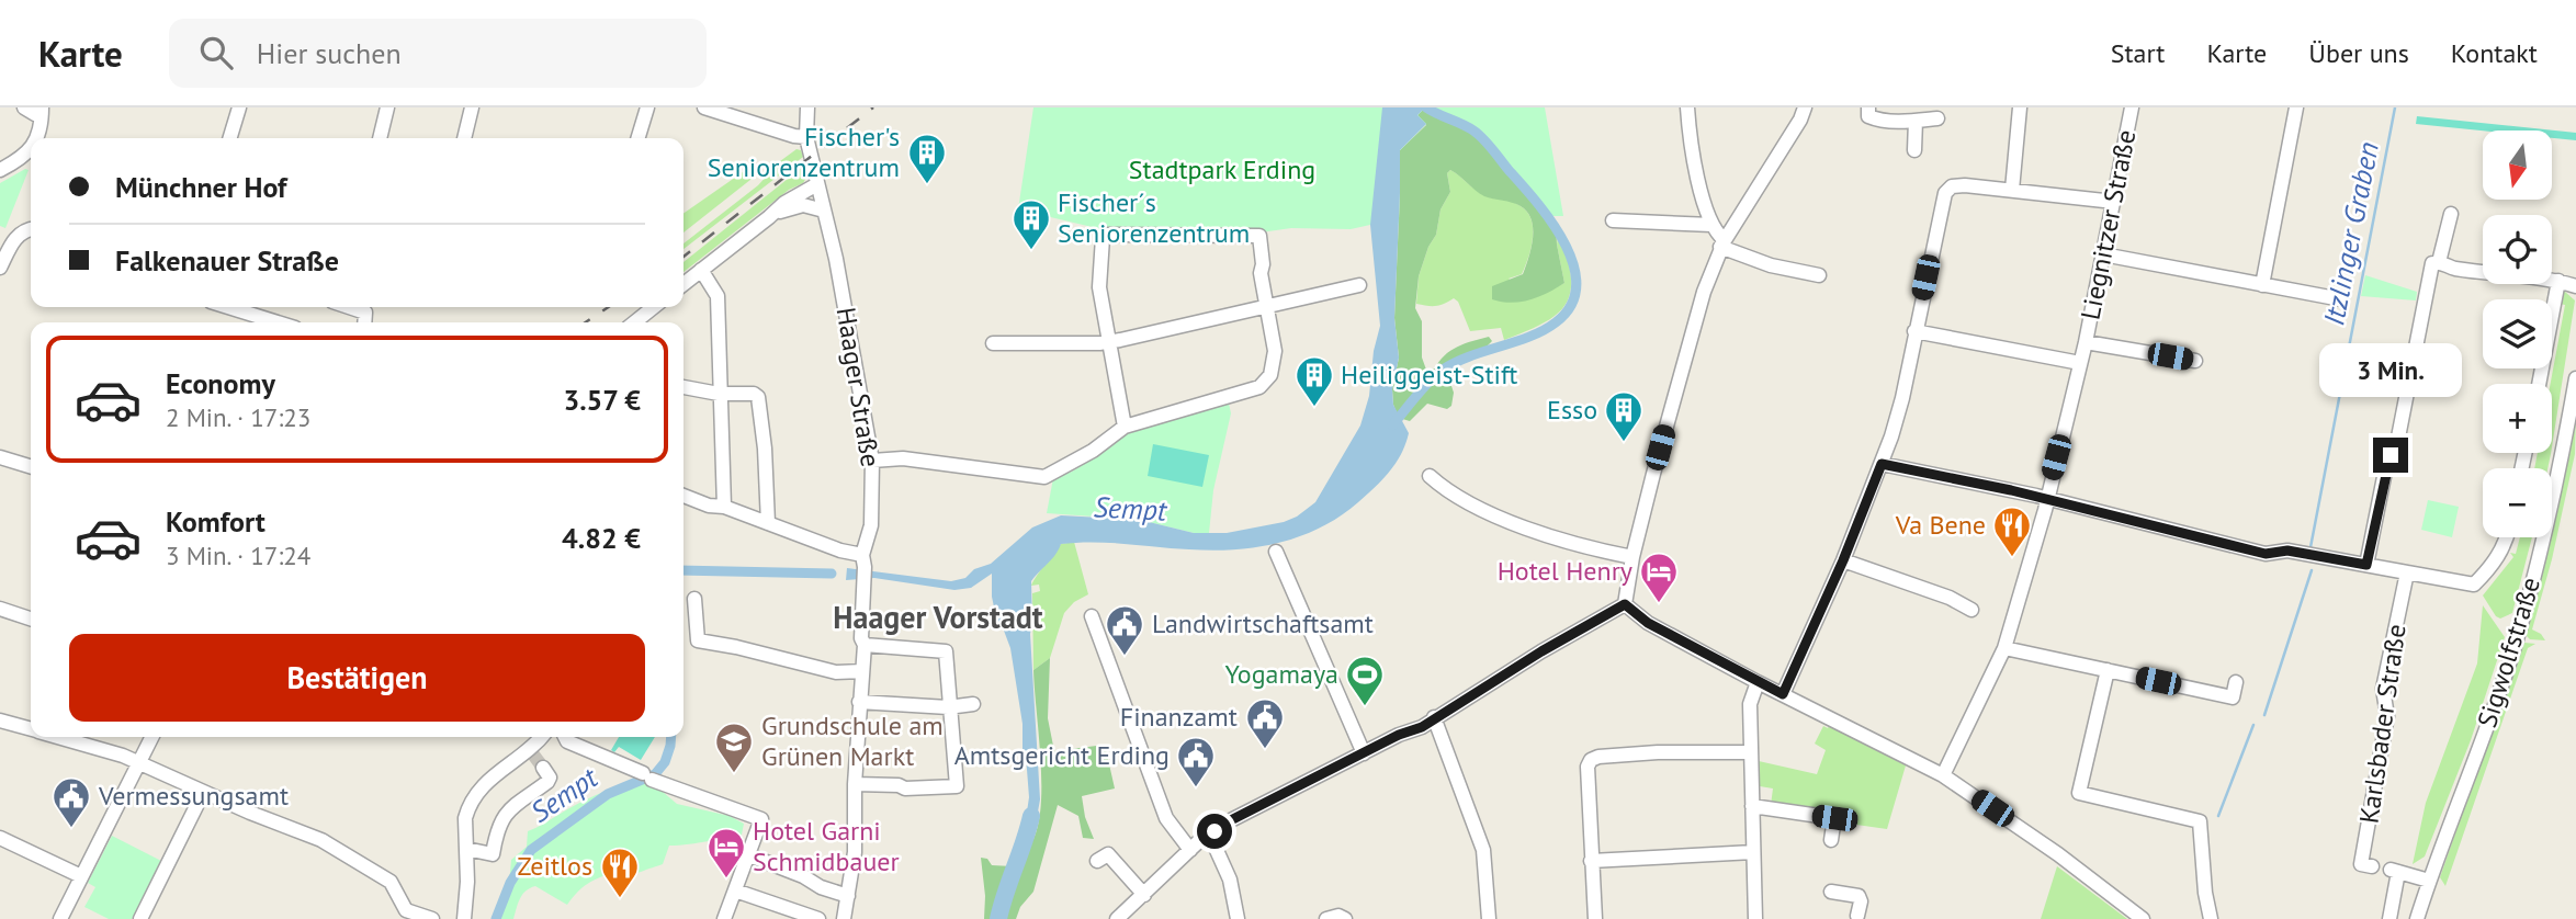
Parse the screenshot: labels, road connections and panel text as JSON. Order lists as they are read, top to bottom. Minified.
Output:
{"streets":{"street":["Liegnitzer Straße","Haager Straße","Sigwolfstraße","Karlsbader Straße"]},"districts":["Haager Vorstadt"],"water":["Itzlinger Graben","Sempt"],"parks":["Stadtpark Erding"],"places":{"building":["Fischer's Seniorenzentrum","Fischer´s Seniorenzentrum","Heiliggeist-Stift","Esso"],"restaurant":["Va Bene","Zeitlos"],"hotel":["Hotel Henry","Hotel Garni Schmidbauer"],"public building":["Landwirtschaftsamt","Finanzamt","Amtsgericht Erding","Vermessungsamt"],"sports":["Yogamaya"],"school or university":["Grundschule am Grünen Markt"]},"north":"bottom","page":{"header":"Karte","search":"Hier suchen","nav":["Start","Karte","Über uns","Kontakt"],"map_buttons":["+","−"],"banner":["Münchner Hof","Falkenauer Straße"],"list":[{"name":"Economy","note":"2 Min. · 17:23","value":"3.57 €"},{"name":"Komfort","note":"3 Min. · 17:24","value":"4.82 €"}],"bubble":"3 Min.","buttons":"Bestätigen"}}
